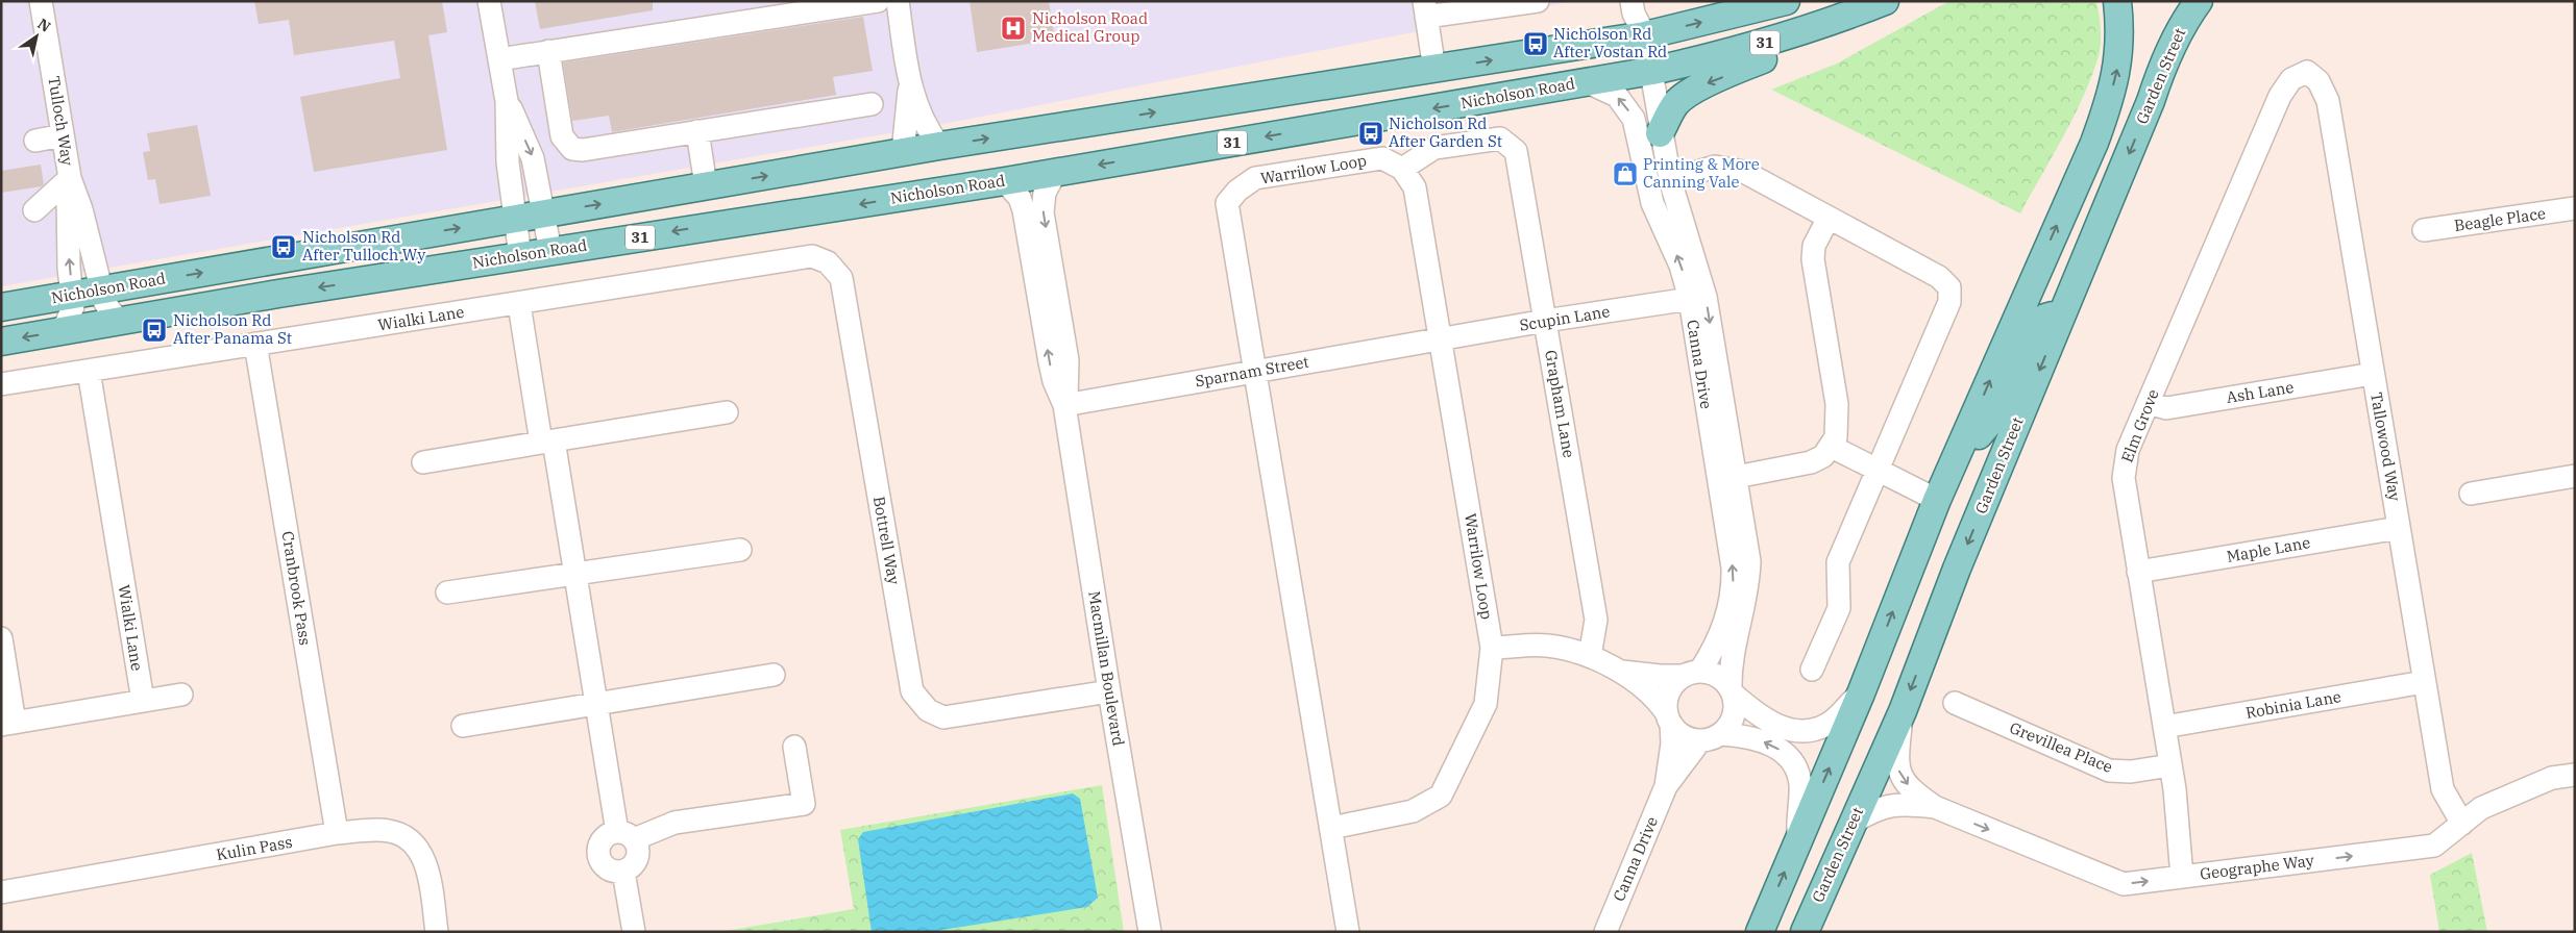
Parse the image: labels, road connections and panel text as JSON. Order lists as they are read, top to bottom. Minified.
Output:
{"streets":{"main road":["31","Garden Street","Nicholson Road"],"street":["Tulloch Way","Warrilow Loop","Beagle Place","Wialki Lane","Scupin Lane","Canna Drive","Sparnam Street","Ash Lane","Grapham Lane","Elm Grove","Tallowood Way","Bottrell Way","Maple Lane","Cranbrook Pass","Macmillan Boulevard","Robinia Lane","Grevillea Place","Kulin Pass","Geographe Way"]},"crossings":[["Garden Street","Geographe Way"],["Nicholson Road","Tulloch Way"],["Nicholson Road","Canna Drive"],["Nicholson Road","Macmillan Boulevard"],["Warrilow Loop","Scupin Lane"],["Warrilow Loop","Sparnam Street"],["Warrilow Loop","Grapham Lane"],["Wialki Lane","Bottrell Way"],["Wialki Lane","Cranbrook Pass"],["Scupin Lane","Canna Drive"],["Scupin Lane","Sparnam Street"],["Scupin Lane","Grapham Lane"],["Sparnam Street","Macmillan Boulevard"],["Ash Lane","Elm Grove"],["Ash Lane","Tallowood Way"],["Elm Grove","Tallowood Way"],["Elm Grove","Maple Lane"],["Elm Grove","Robinia Lane"],["Elm Grove","Grevillea Place"],["Elm Grove","Geographe Way"],["Tallowood Way","Maple Lane"],["Tallowood Way","Robinia Lane"],["Tallowood Way","Geographe Way"],["Bottrell Way","Macmillan Boulevard"],["Cranbrook Pass","Kulin Pass"]],"one_way":["Geographe Way"],"places":{"hospital":["Nicholson Road Medical Group"],"bus stop":["Nicholson Rd After Vostan Rd","Nicholson Rd After Garden St","Nicholson Rd After Tulloch Wy","Nicholson Rd After Panama St"],"shop":["Printing & More Canning Vale"]},"north":"top right"}
